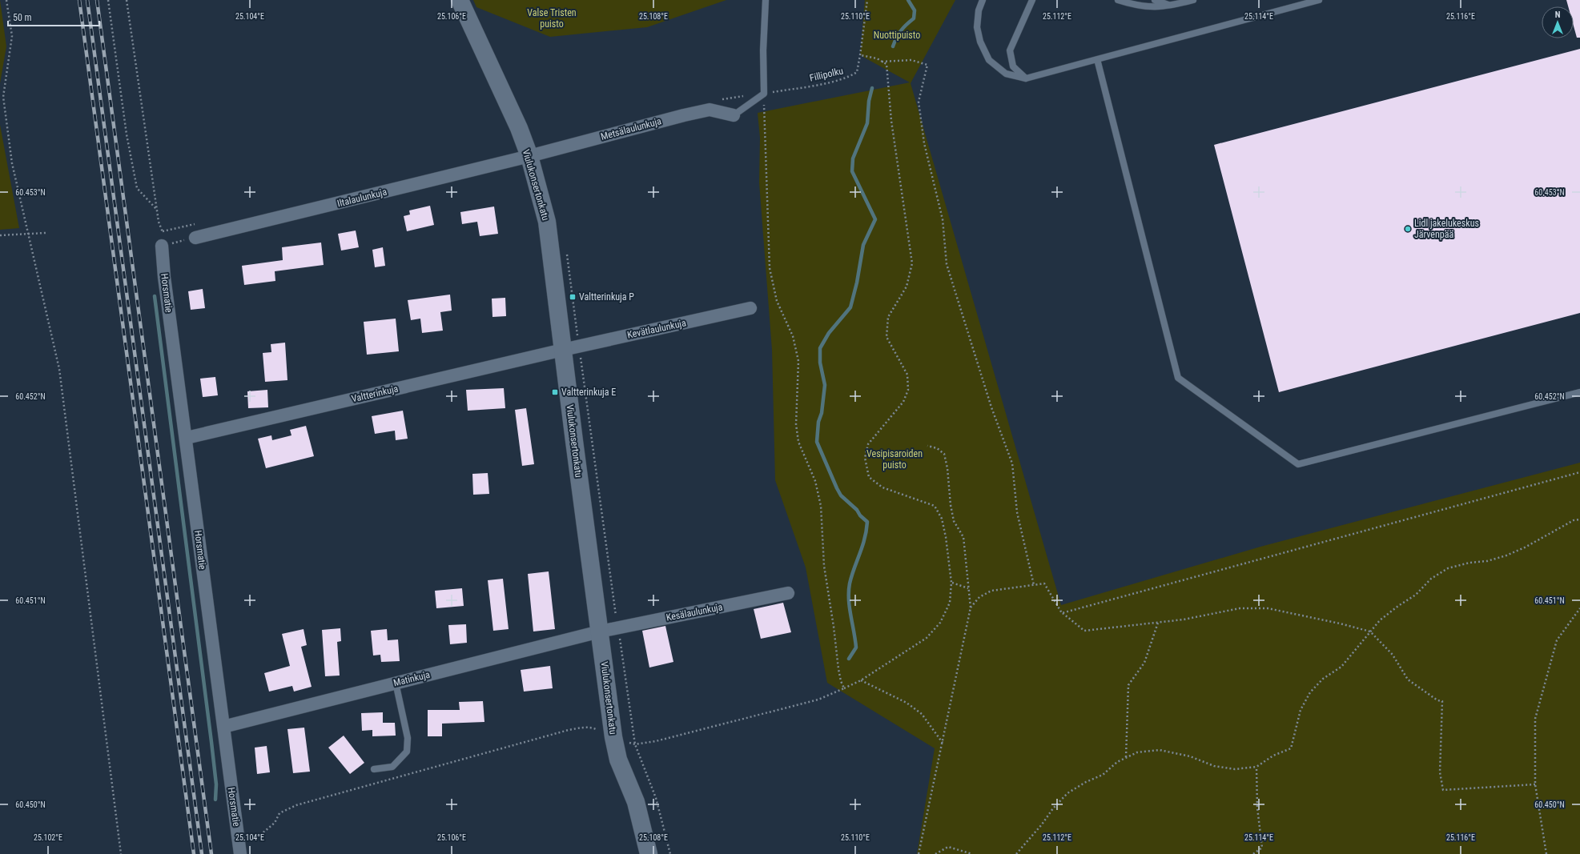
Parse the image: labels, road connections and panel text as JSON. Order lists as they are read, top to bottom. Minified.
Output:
{"streets":{"street":["Metsälaulunkuja","Viulukonsertonkatu","Iltalaulunkuja","Horsmatie","Kevätlaulunkuja","Valtterinkuja","Kesälaulunkuja","Matinkuja"],"path":["Fillipolku"]},"crossings":[["Metsälaulunkuja","Viulukonsertonkatu"],["Metsälaulunkuja","Iltalaulunkuja"],["Viulukonsertonkatu","Iltalaulunkuja"],["Viulukonsertonkatu","Kevätlaulunkuja"],["Viulukonsertonkatu","Valtterinkuja"],["Viulukonsertonkatu","Kesälaulunkuja"],["Viulukonsertonkatu","Matinkuja"],["Horsmatie","Valtterinkuja"],["Horsmatie","Matinkuja"],["Kevätlaulunkuja","Valtterinkuja"],["Kesälaulunkuja","Matinkuja"]],"parks":["Valse Tristen puisto","Nuottipuisto","Vesipisaroiden puisto"],"places":{"other":["Lidl jakelukeskus Järvenpää"],"transit":["Valtterinkuja P","Valtterinkuja E"]},"scale_bar":"50 m","north":"top","coordinates":["25.104°E","25.106°E","25.108°E","25.110°E","25.112°E","25.114°E","25.116°E","60.453°N","60.452°N","60.451°N","60.450°N","25.102°E"]}
